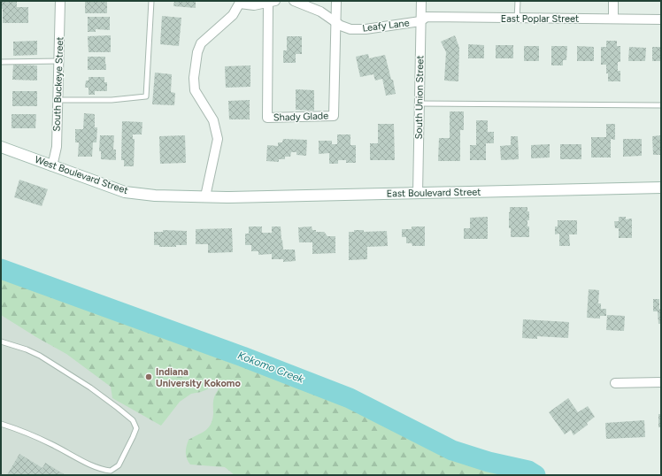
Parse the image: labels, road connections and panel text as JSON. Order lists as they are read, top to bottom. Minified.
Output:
{"streets":{"main road":["West Boulevard Street","East Boulevard Street"],"street":["East Poplar Street","Leafy Lane","South Buckeye Street","South Union Street","Shady Glade"]},"crossings":[["East Poplar Street","Leafy Lane"],["East Poplar Street","South Union Street"],["Leafy Lane","South Union Street"],["Leafy Lane","Shady Glade"],["South Buckeye Street","West Boulevard Street"],["South Union Street","East Boulevard Street"],["West Boulevard Street","East Boulevard Street"]],"water":["Kokomo Creek"],"places":["Indiana University Kokomo"]}
